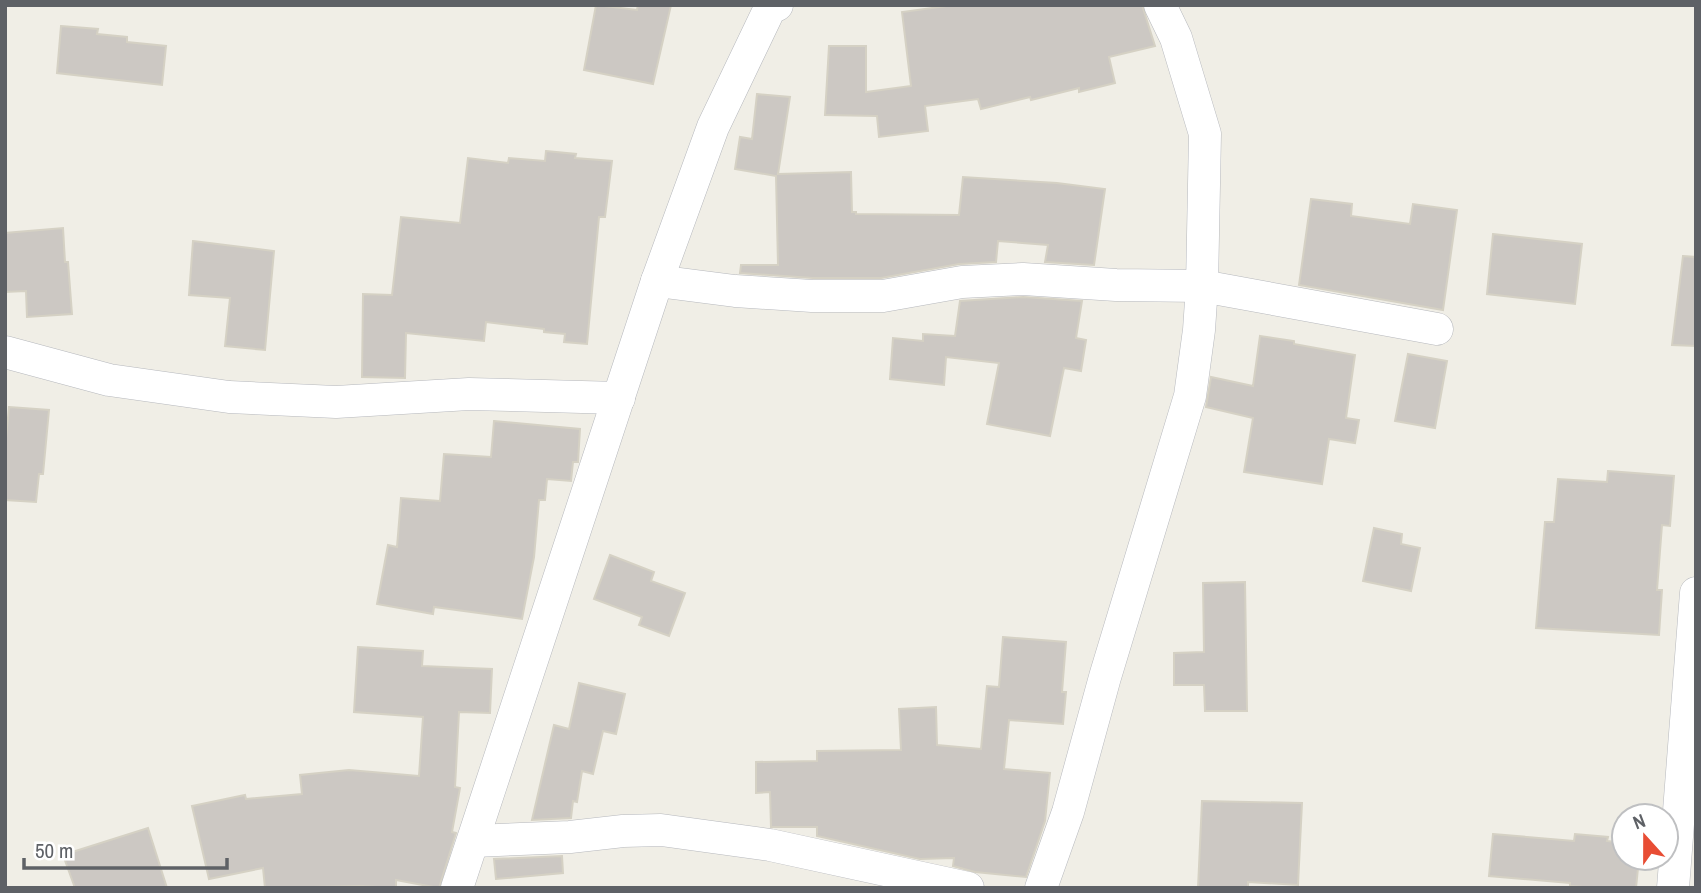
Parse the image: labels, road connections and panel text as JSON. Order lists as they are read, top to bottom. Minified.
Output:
{"scale_bar":"50 m","north":"top"}
